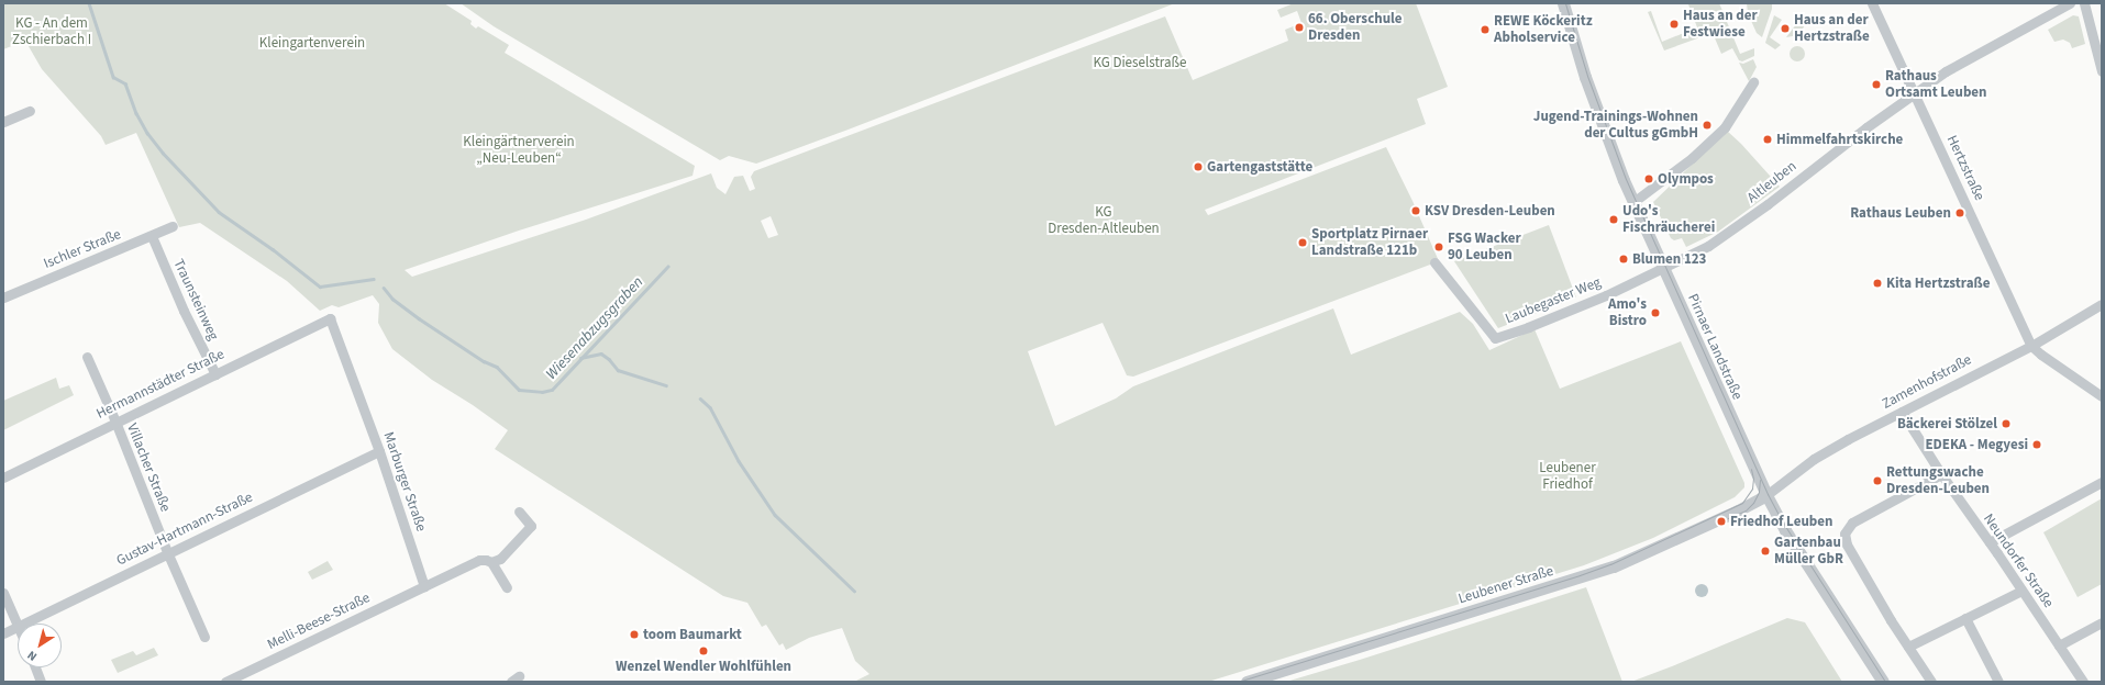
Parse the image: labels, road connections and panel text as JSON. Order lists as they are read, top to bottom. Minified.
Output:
{"streets":{"street":["Hertzstraße","Altleuben","Ischler Straße","Traunsteinweg","Laubegaster Weg","Pirnaer Landstraße","Zamenhofstraße","Hermannstädter Straße","Villacher Straße","Marburger Straße","Gustav-Hartmann-Straße","Neundorfer Straße","Leubener Straße","Melli-Beese-Straße"]},"crossings":[["Hertzstraße","Altleuben"],["Hertzstraße","Zamenhofstraße"],["Altleuben","Laubegaster Weg"],["Altleuben","Pirnaer Landstraße"],["Ischler Straße","Traunsteinweg"],["Traunsteinweg","Hermannstädter Straße"],["Laubegaster Weg","Pirnaer Landstraße"],["Pirnaer Landstraße","Zamenhofstraße"],["Pirnaer Landstraße","Leubener Straße"],["Zamenhofstraße","Neundorfer Straße"],["Zamenhofstraße","Leubener Straße"],["Hermannstädter Straße","Villacher Straße"],["Hermannstädter Straße","Marburger Straße"],["Villacher Straße","Gustav-Hartmann-Straße"],["Marburger Straße","Gustav-Hartmann-Straße"],["Marburger Straße","Melli-Beese-Straße"]],"water":["Wiesenabzugsgraben"],"parks":["KG - An dem Zschierbach I","Kleingartenverein","KG Dieselstraße","Kleingärtnerverein „Neu-Leuben“","KG Dresden-Altleuben","Leubener Friedhof"],"places":["Haus an der Festwiese","66. Oberschule Dresden","Haus an der Hertzstraße","REWE Köckeritz Abholservice","Rathaus Ortsamt Leuben","Jugend-Trainings-Wohnen der Cultus gGmbH","Himmelfahrtskirche","Gartengaststätte","Olympos","KSV Dresden-Leuben","Rathaus Leuben","Udo's Fischräucherei","Sportplatz Pirnaer Landstraße 121b","FSG Wacker 90 Leuben","Blumen 123","Kita Hertzstraße","Amo's Bistro","Bäckerei Stölzel","EDEKA - Megyesi","Rettungswache Dresden-Leuben","Friedhof Leuben","Gartenbau Müller GbR","toom Baumarkt","Wenzel Wendler Wohlfühlen"],"north":"bottom left"}
